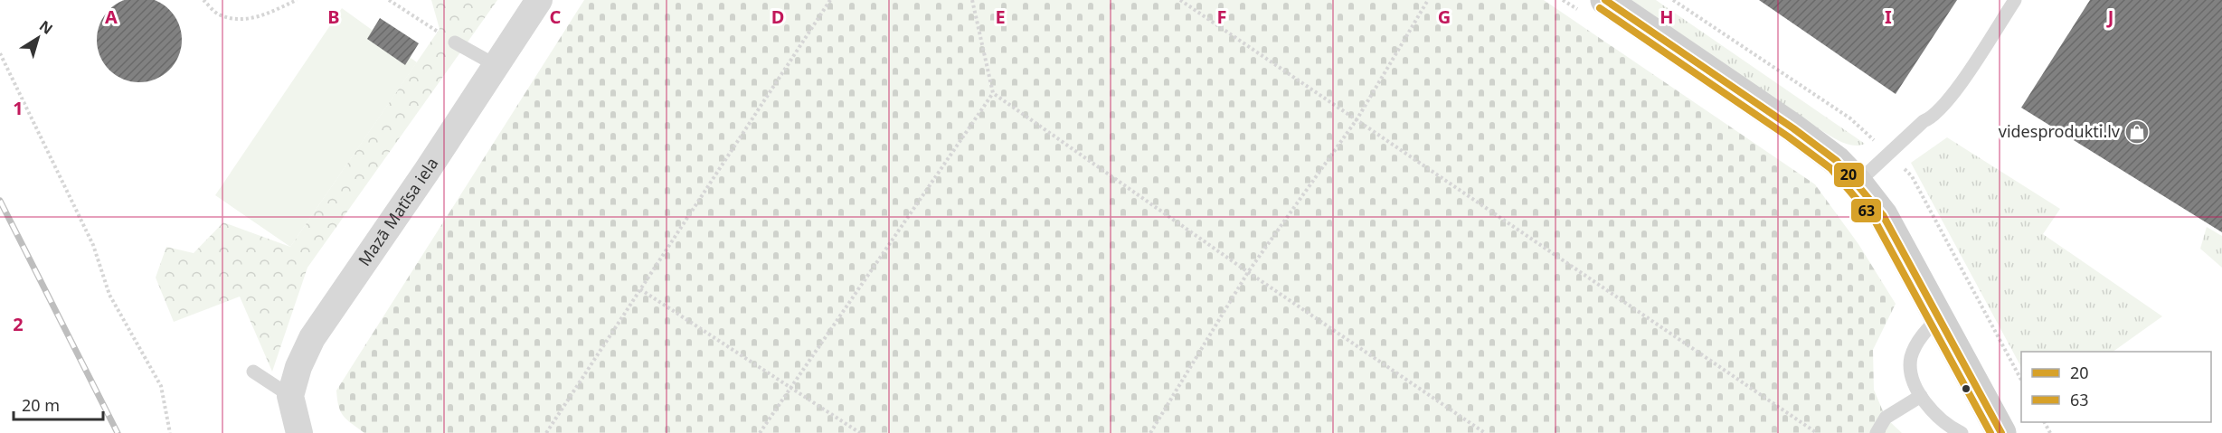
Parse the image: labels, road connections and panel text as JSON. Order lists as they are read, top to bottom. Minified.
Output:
{"streets":{"street":["Mazā Matīsa iela"]},"places":{"shop":["videsprodukti.lv"]},"lines":["transit line 20","transit line 63"],"legend":["20","63"],"scale_bar":"20 m","north":"top right","grid":{"columns":["A","B","C","D","E","F","G","H","I","J"],"rows":["1","2"]}}
